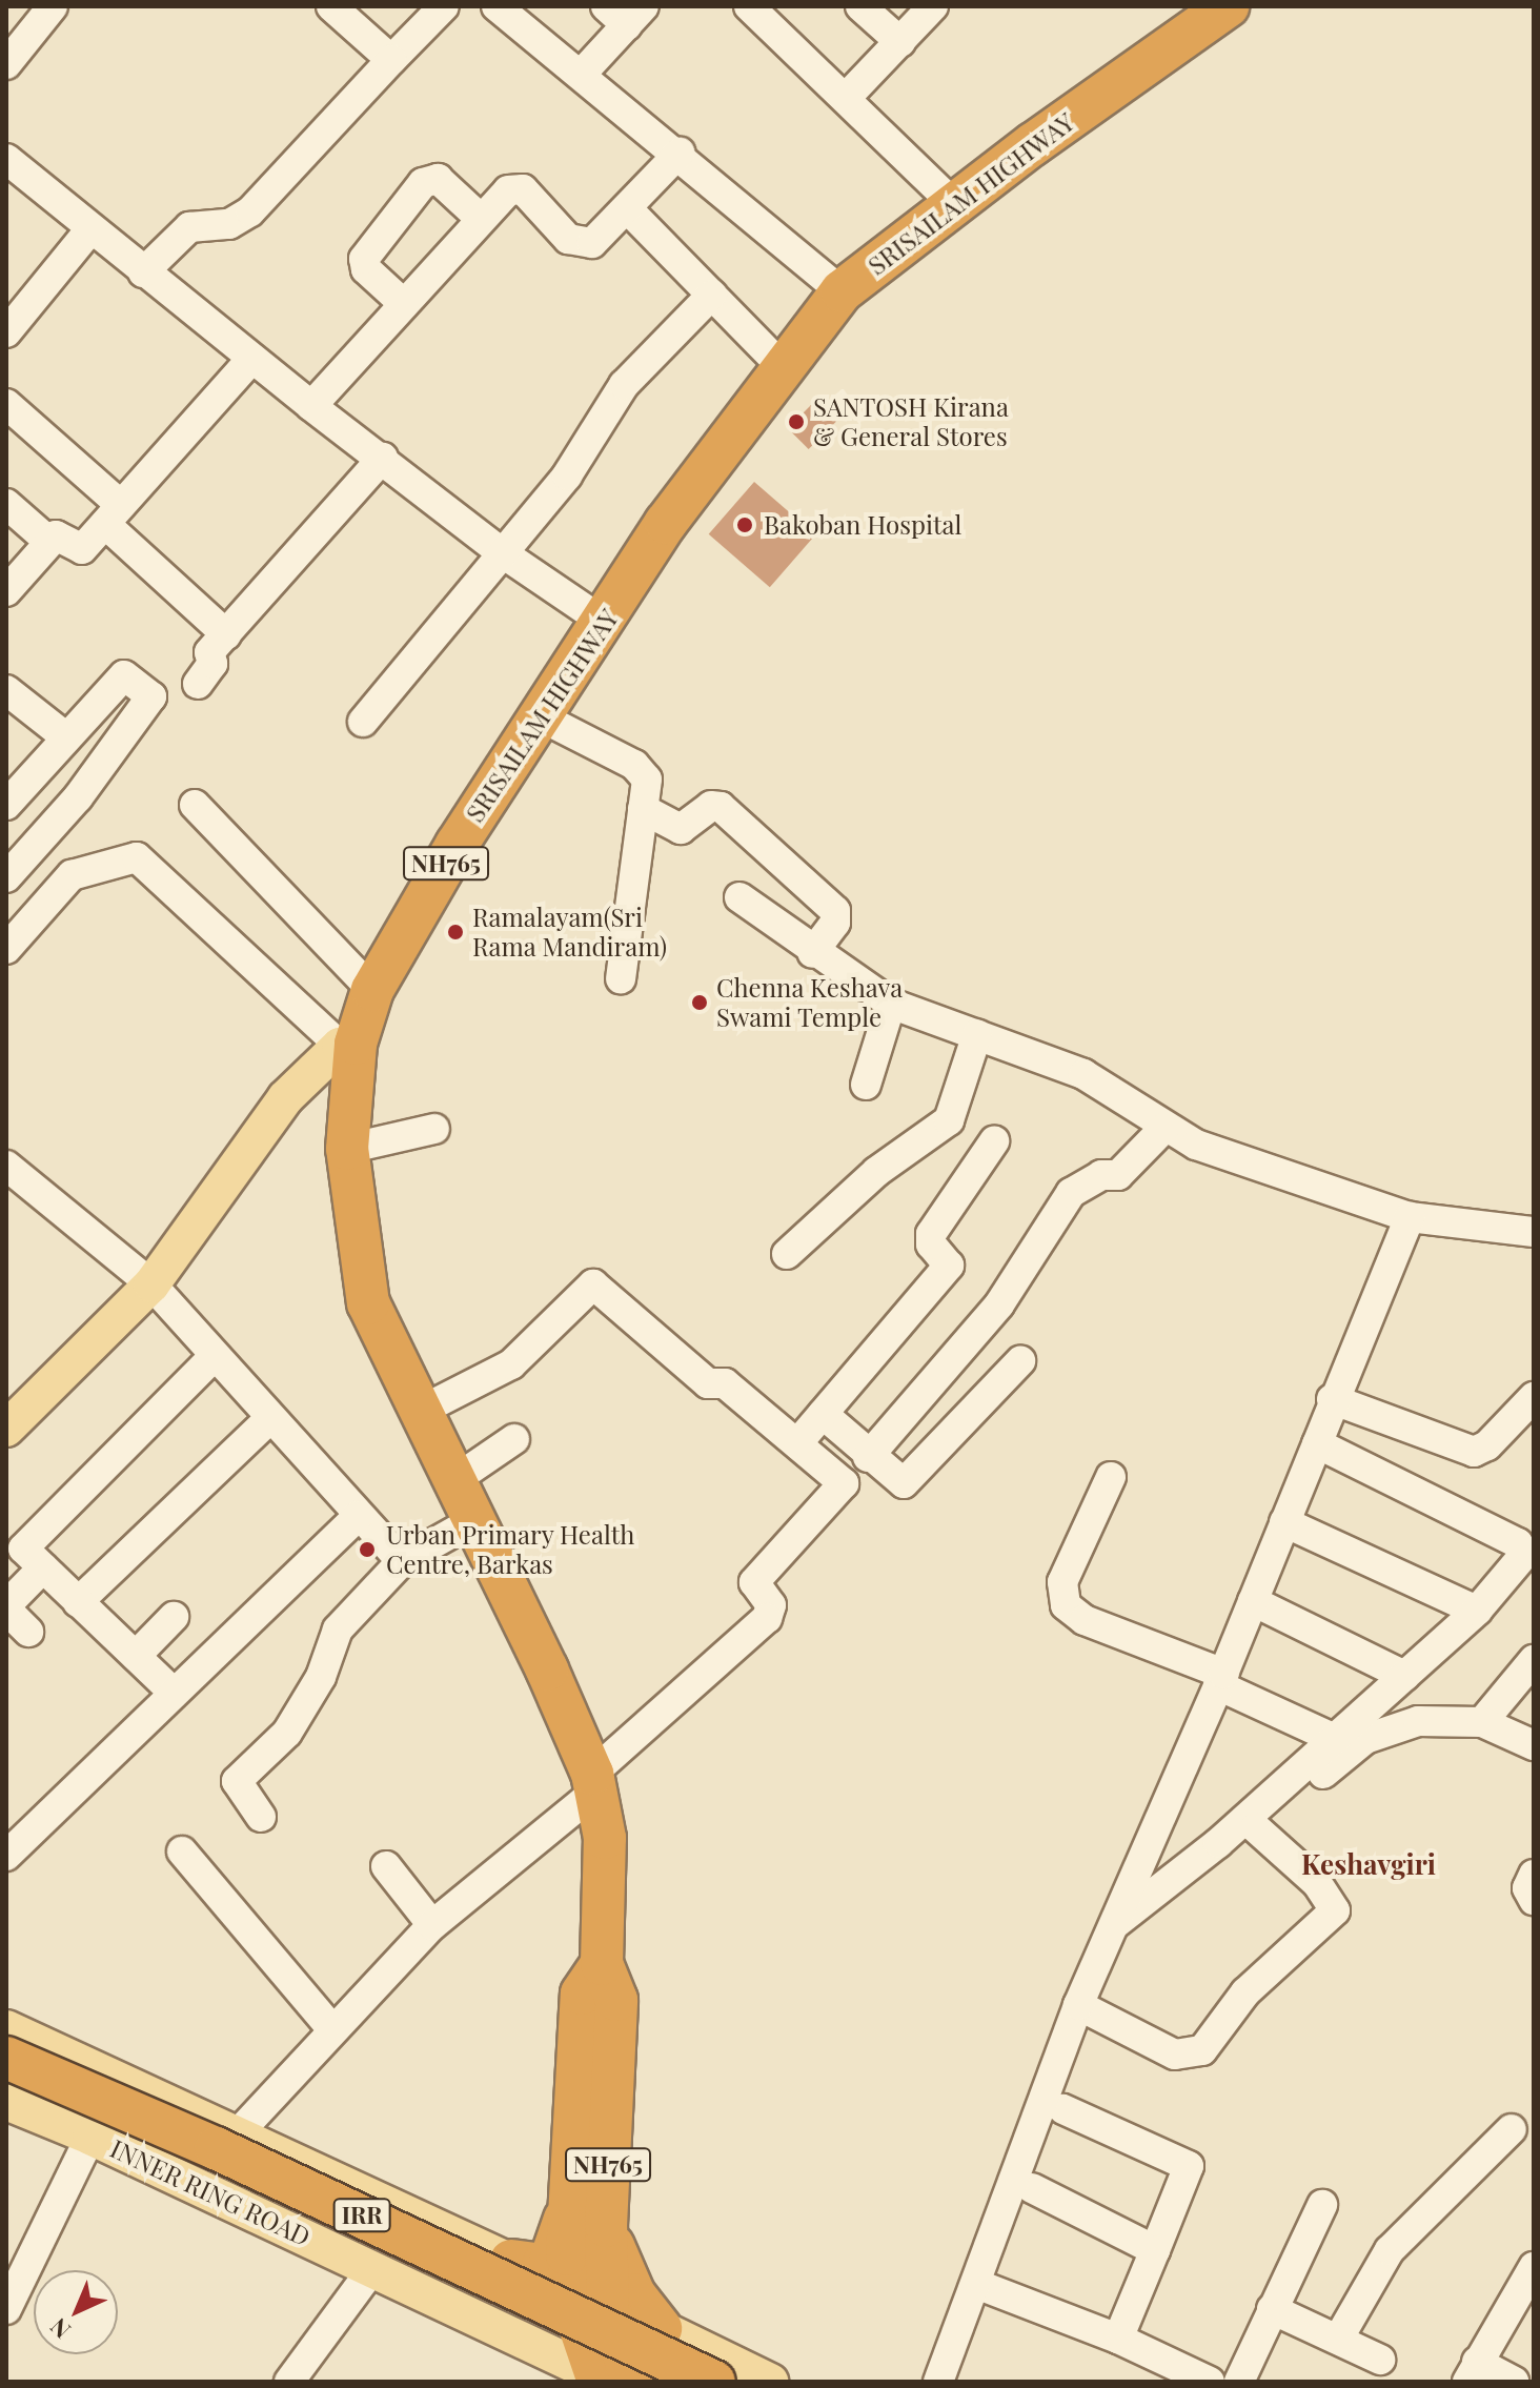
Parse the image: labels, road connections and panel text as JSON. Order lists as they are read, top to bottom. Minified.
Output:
{"streets":{"highway":["SRISAILAM HIGHWAY","NH765","IRR"],"main road":["INNER RING ROAD"]},"crossings":[["SRISAILAM HIGHWAY","NH765"],["NH765","INNER RING ROAD"],["NH765","IRR"]],"districts":["Keshavgiri"],"places":["SANTOSH Kirana & General Stores","Bakoban Hospital","Ramalayam(Sri Rama Mandiram)","Chenna Keshava Swami Temple","Urban Primary Health Centre, Barkas"],"north":"bottom left"}
